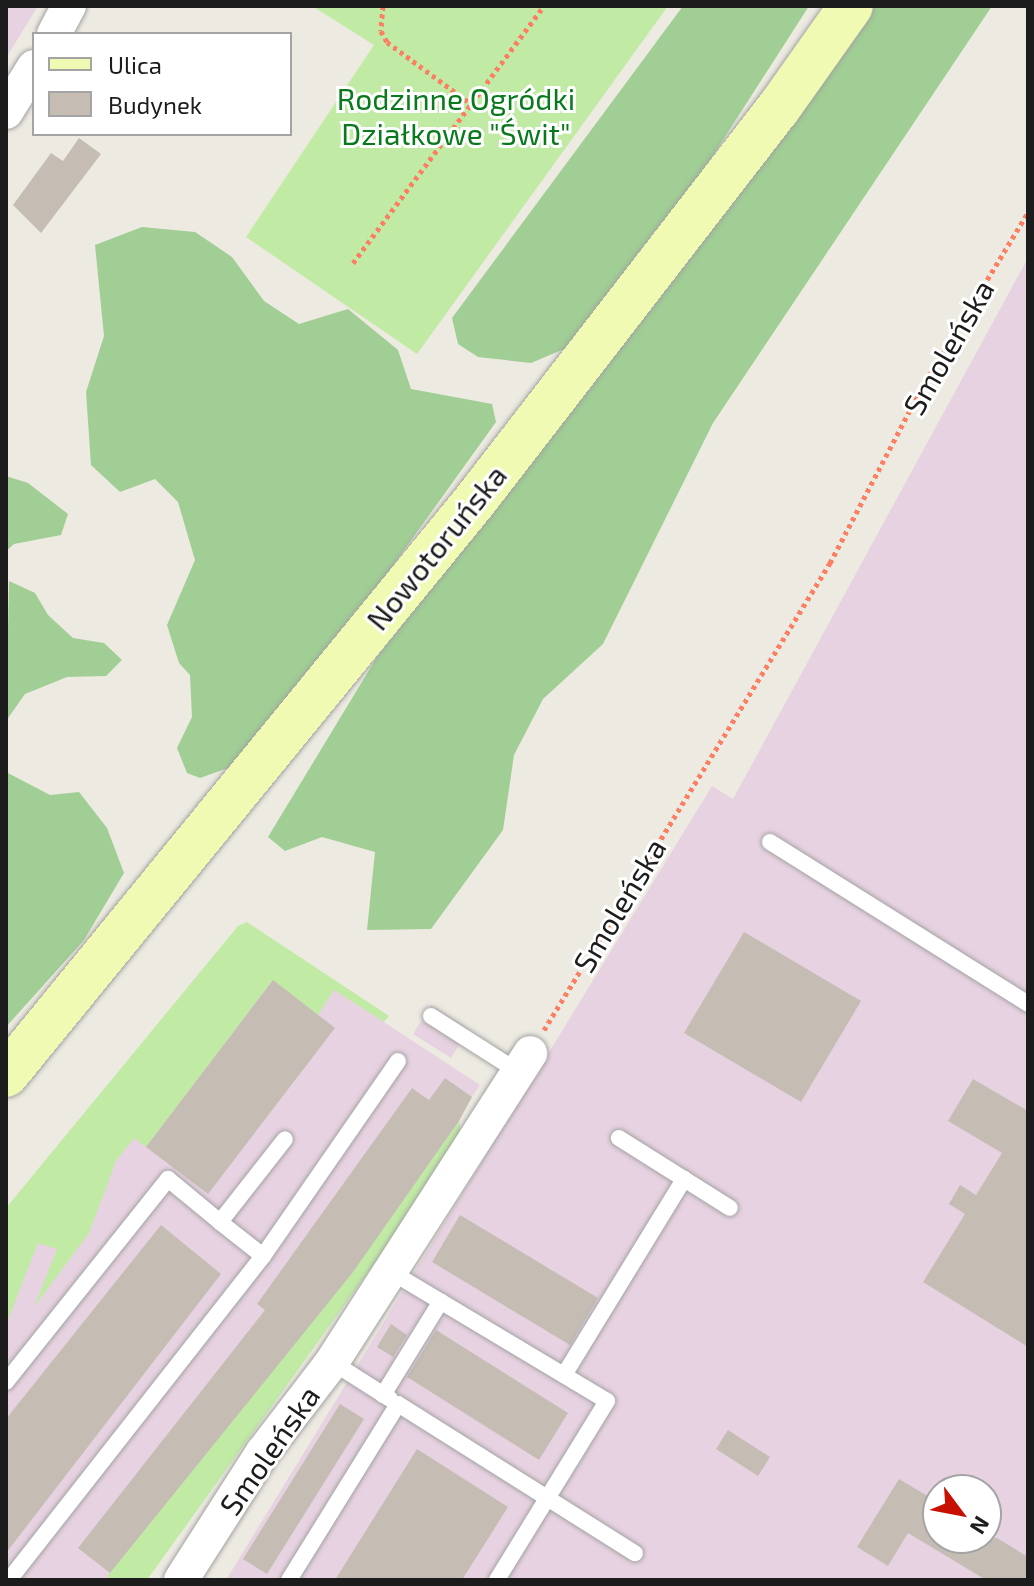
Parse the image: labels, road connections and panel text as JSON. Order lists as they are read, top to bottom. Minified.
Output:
{"streets":{"main road":["Nowotoruńska"],"street":["Smoleńska"]},"parks":["Rodzinne Ogródki Działkowe \"Świt\""],"legend":["Ulica","Budynek"],"north":"bottom right"}
